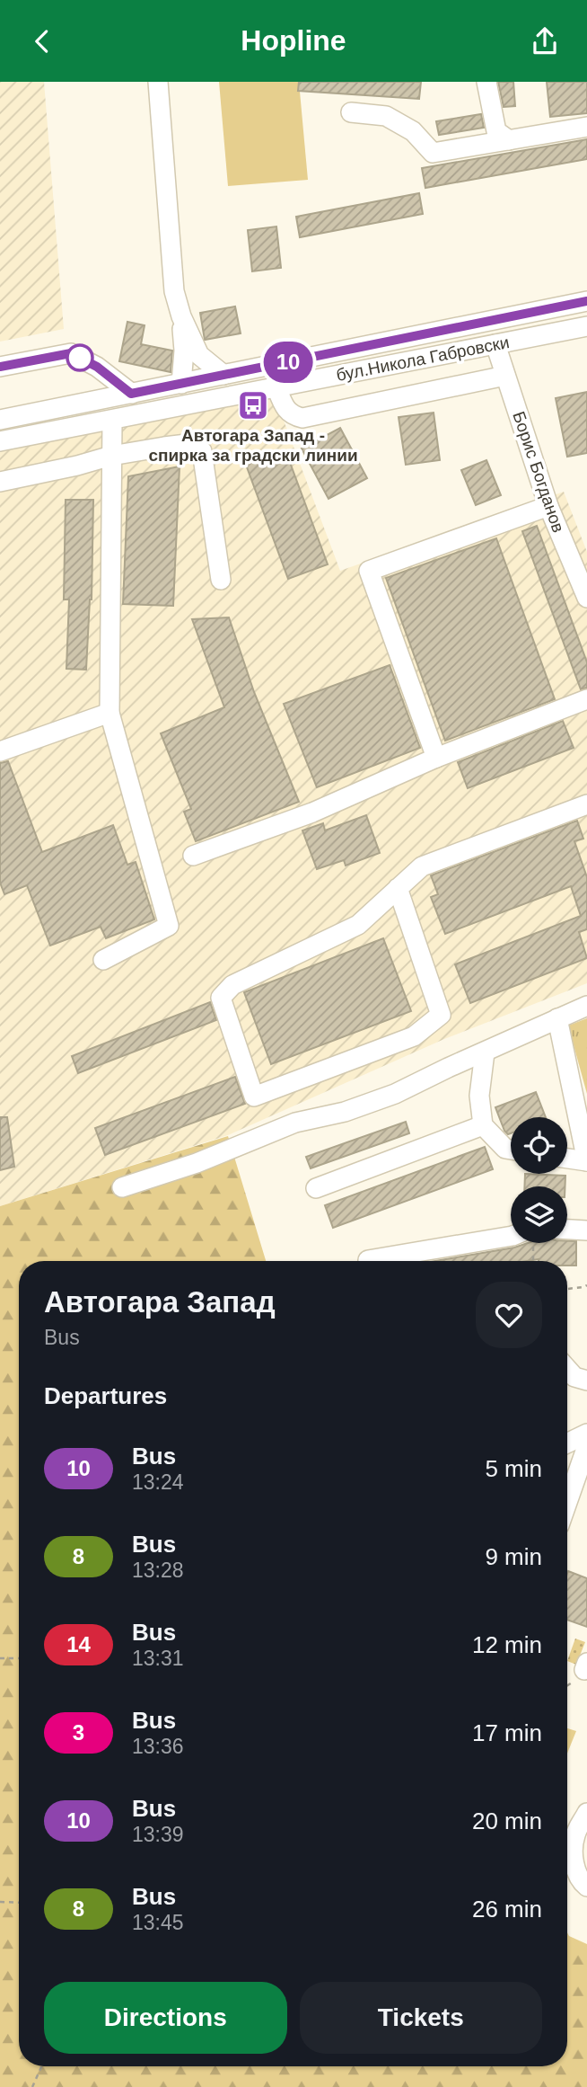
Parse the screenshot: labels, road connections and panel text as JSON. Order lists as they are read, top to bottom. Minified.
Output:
{"streets":{"street":["бул.Никола Габровски","Борис Богданов"]},"crossings":[["бул.Никола Габровски","Борис Богданов"]],"places":{"bus stop":["Автогара Запад - спирка за градски линии"]},"lines":["bus line 10"],"page":{"header":"Hopline","on_map":"10","heading":[["Автогара Запад","Bus"],"Departures"],"list":[{"mark":"10","name":"Bus","note":"13:24","value":"5 min"},{"mark":"8","name":"Bus","note":"13:28","value":"9 min"},{"mark":"14","name":"Bus","note":"13:31","value":"12 min"},{"mark":"3","name":"Bus","note":"13:36","value":"17 min"},{"mark":"10","name":"Bus","note":"13:39","value":"20 min"},{"mark":"8","name":"Bus","note":"13:45","value":"26 min"}],"buttons":["Directions","Tickets"]}}
